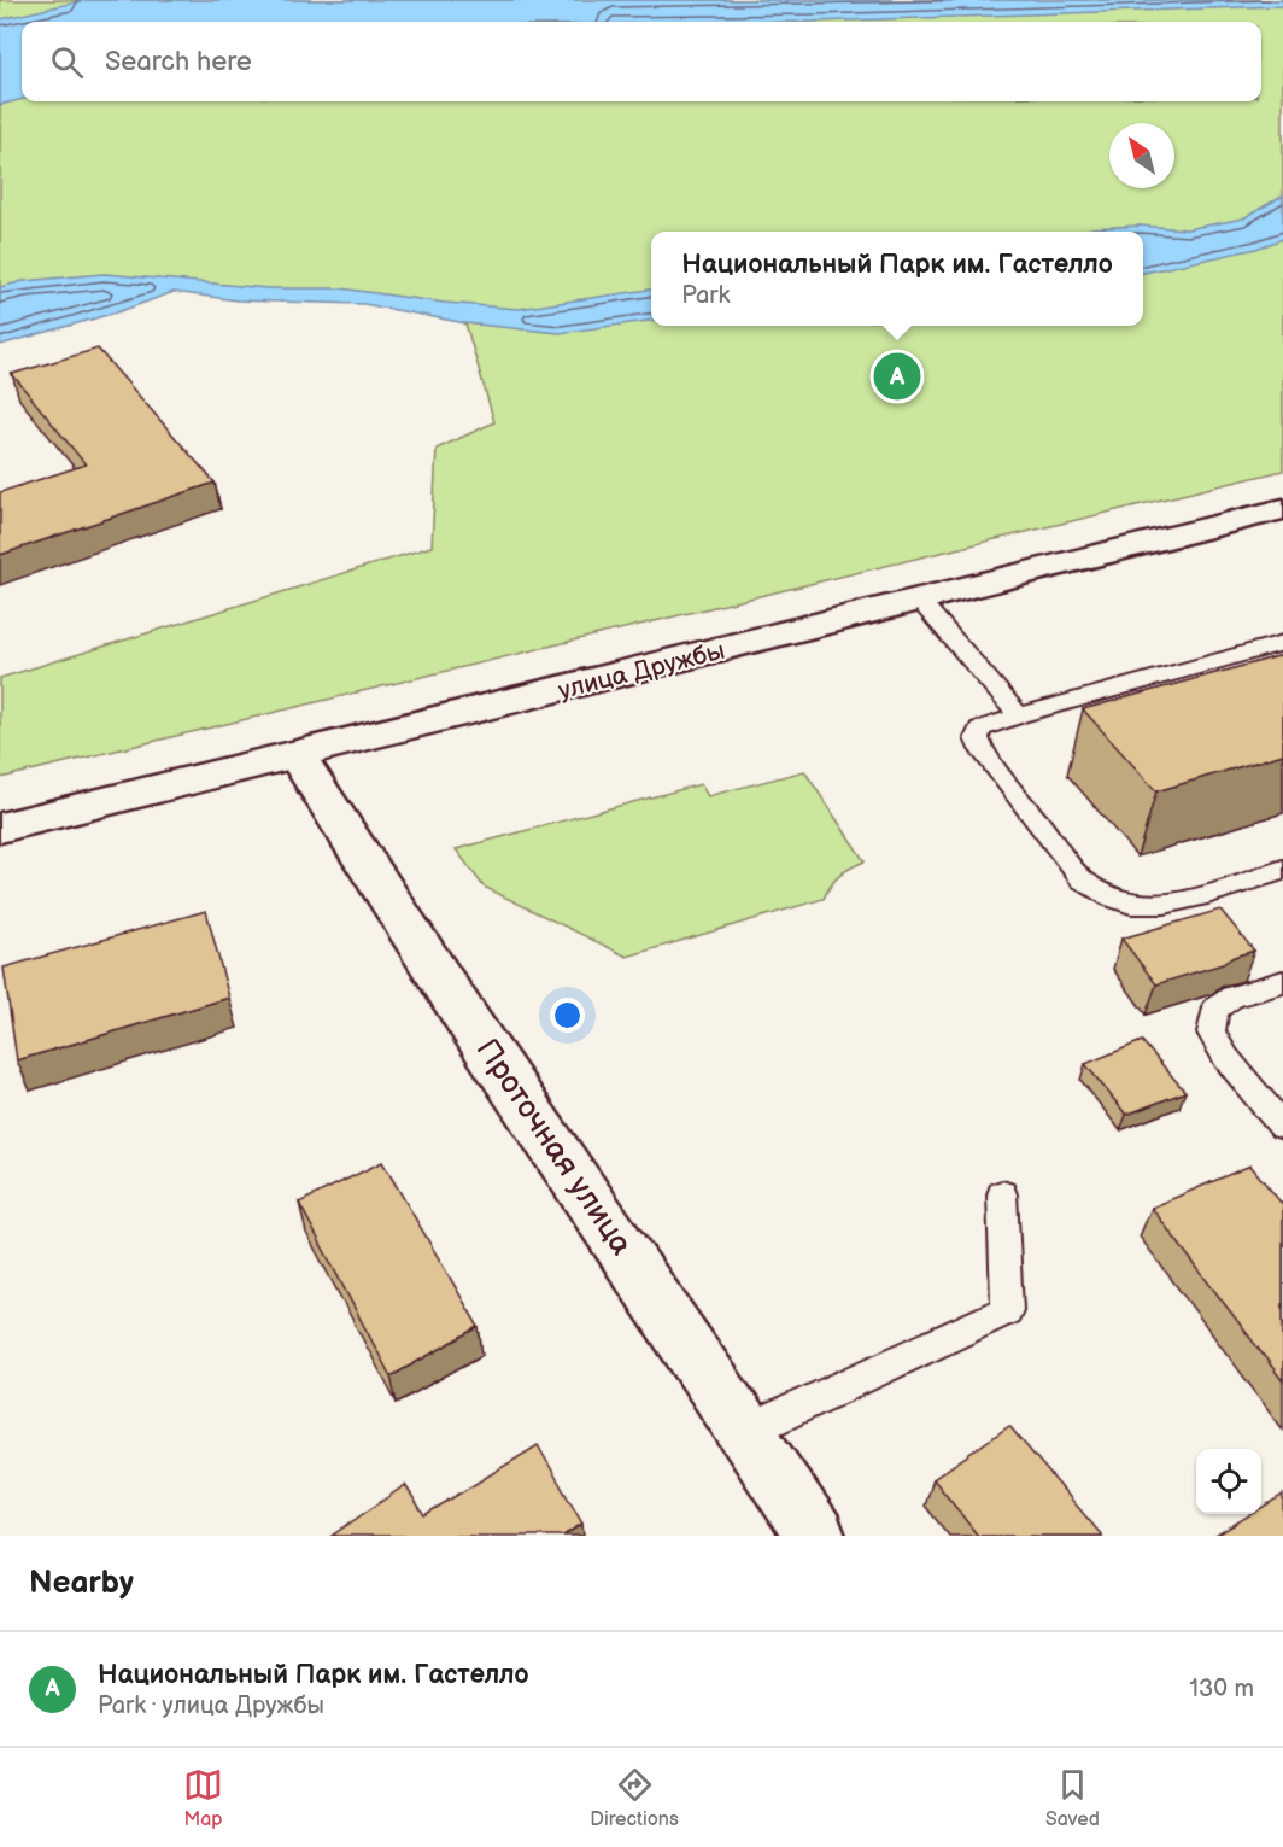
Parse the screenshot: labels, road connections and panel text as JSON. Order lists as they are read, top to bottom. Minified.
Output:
{"streets":{"main road":["улица Дружбы","Проточная улица"]},"crossings":[["улица Дружбы","Проточная улица"]],"north":"top left","page":{"search":"Search here","popup":["Национальный Парк им. Гастелло","Park"],"pins":"A","heading":"Nearby","list":[{"mark":"A","name":"Национальный Парк им. Гастелло","note":"Park · улица Дружбы","value":"130 m"}],"nav":["Map","Directions","Saved"]}}
